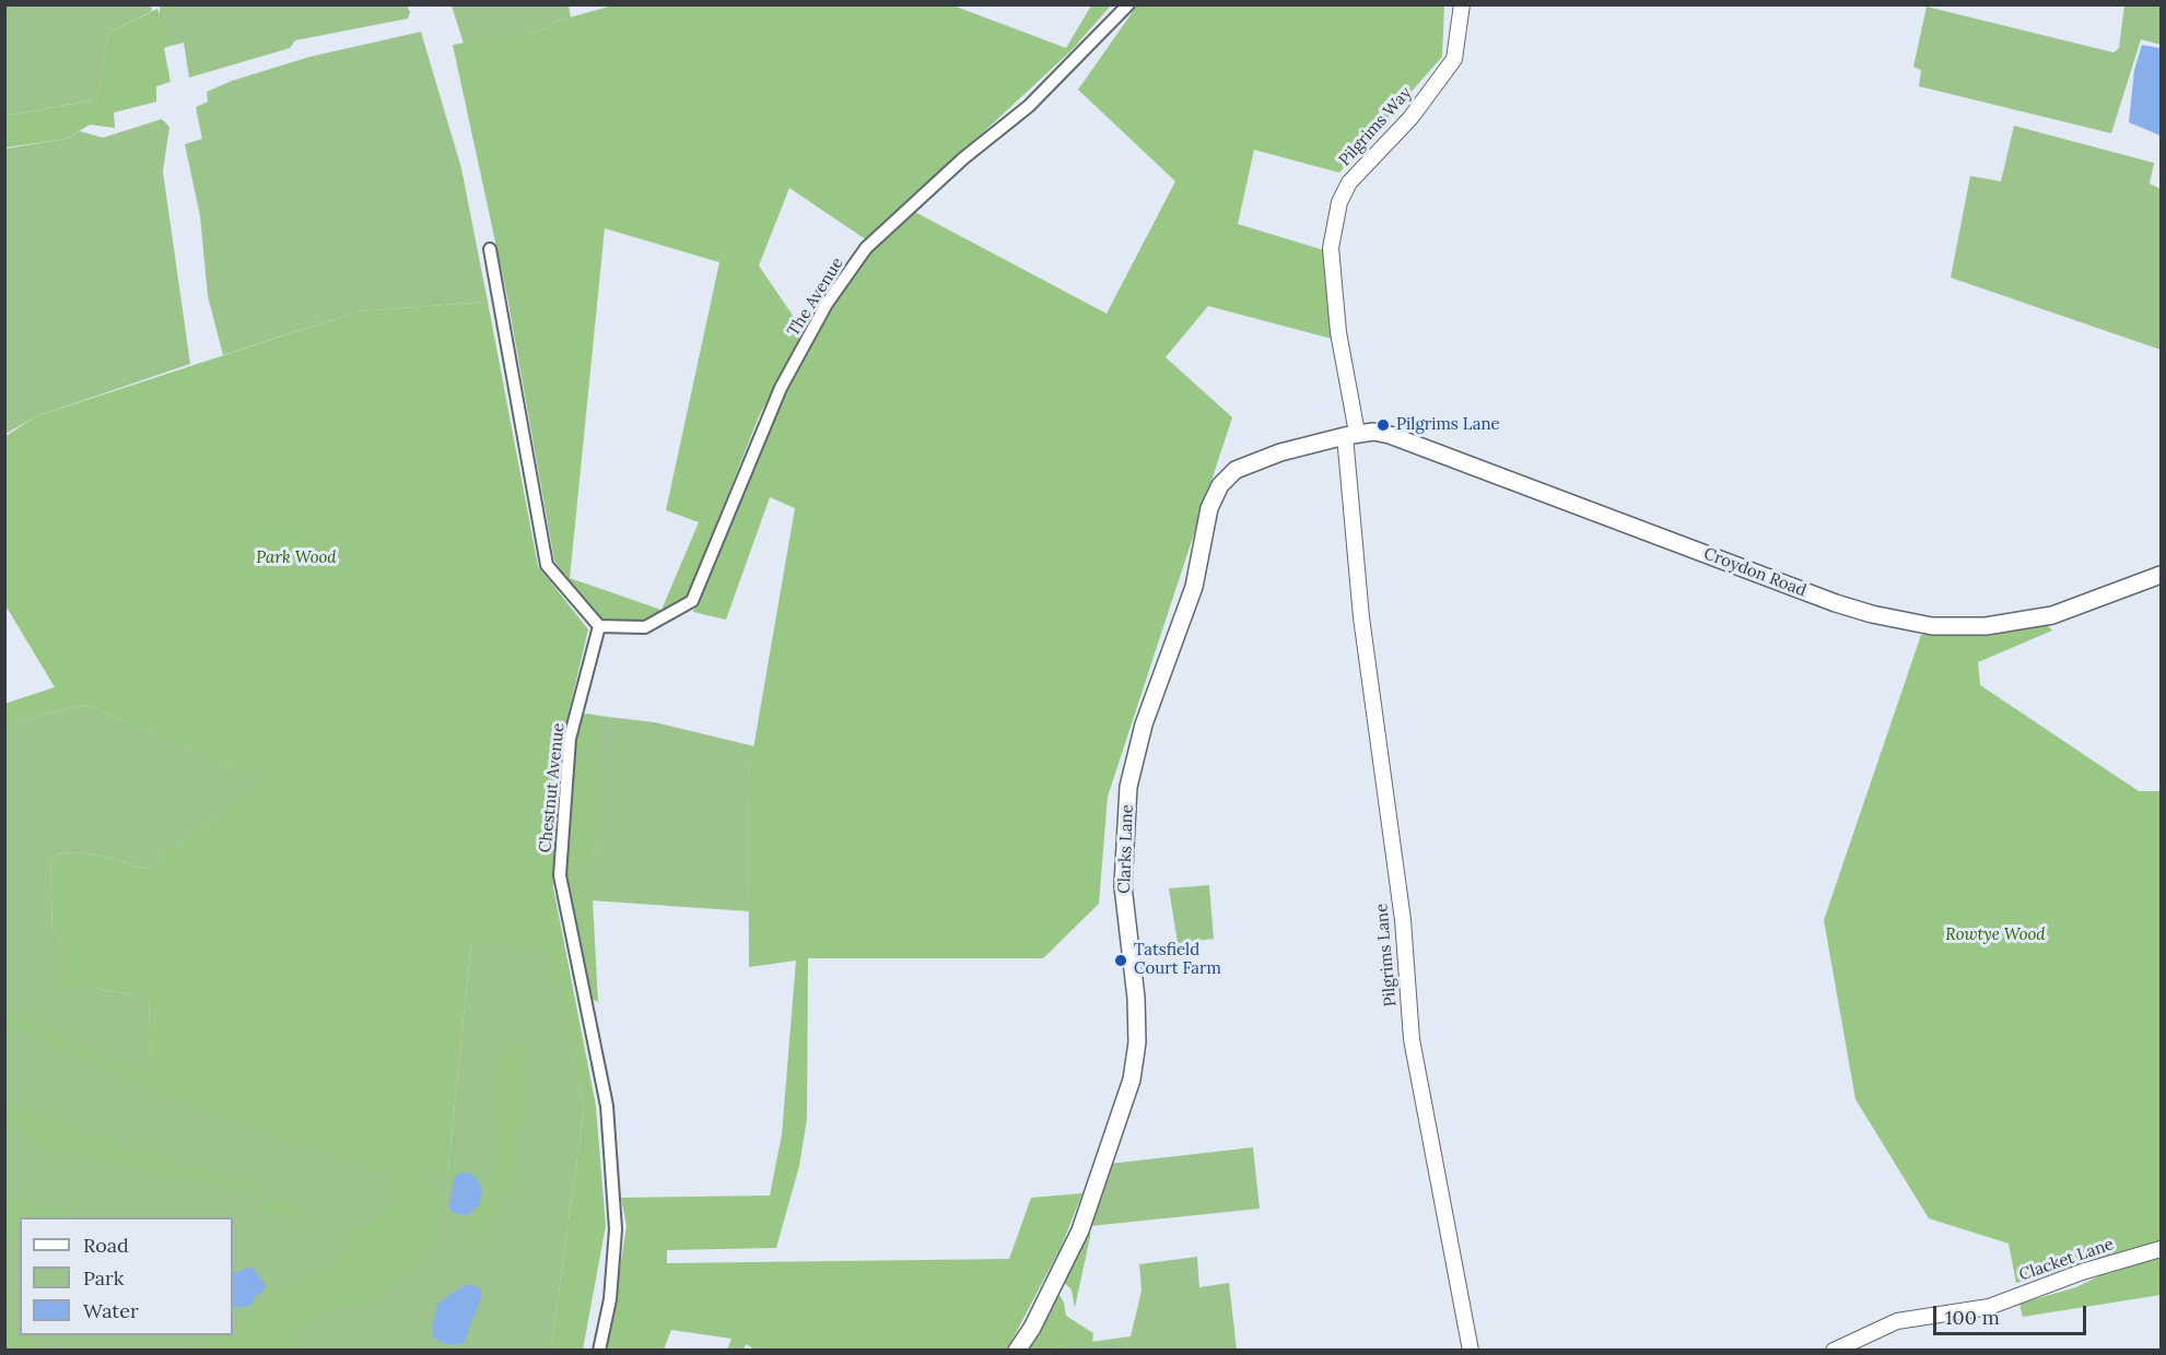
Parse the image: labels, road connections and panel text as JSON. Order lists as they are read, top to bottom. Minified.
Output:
{"streets":{"main road":["Croydon Road","Clarks Lane"],"street":["Pilgrims Way","The Avenue","Chestnut Avenue","Pilgrims Lane","Clacket Lane"]},"crossings":[["Pilgrims Way","Croydon Road"],["Pilgrims Way","Clarks Lane"],["Pilgrims Way","Pilgrims Lane"],["The Avenue","Chestnut Avenue"],["Croydon Road","Clarks Lane"],["Croydon Road","Pilgrims Lane"],["Clarks Lane","Pilgrims Lane"]],"parks":["Park Wood","Rowtye Wood"],"places":["Pilgrims Lane","Tatsfield Court Farm"],"legend":["Road","Park","Water"],"scale_bar":"100 m"}
